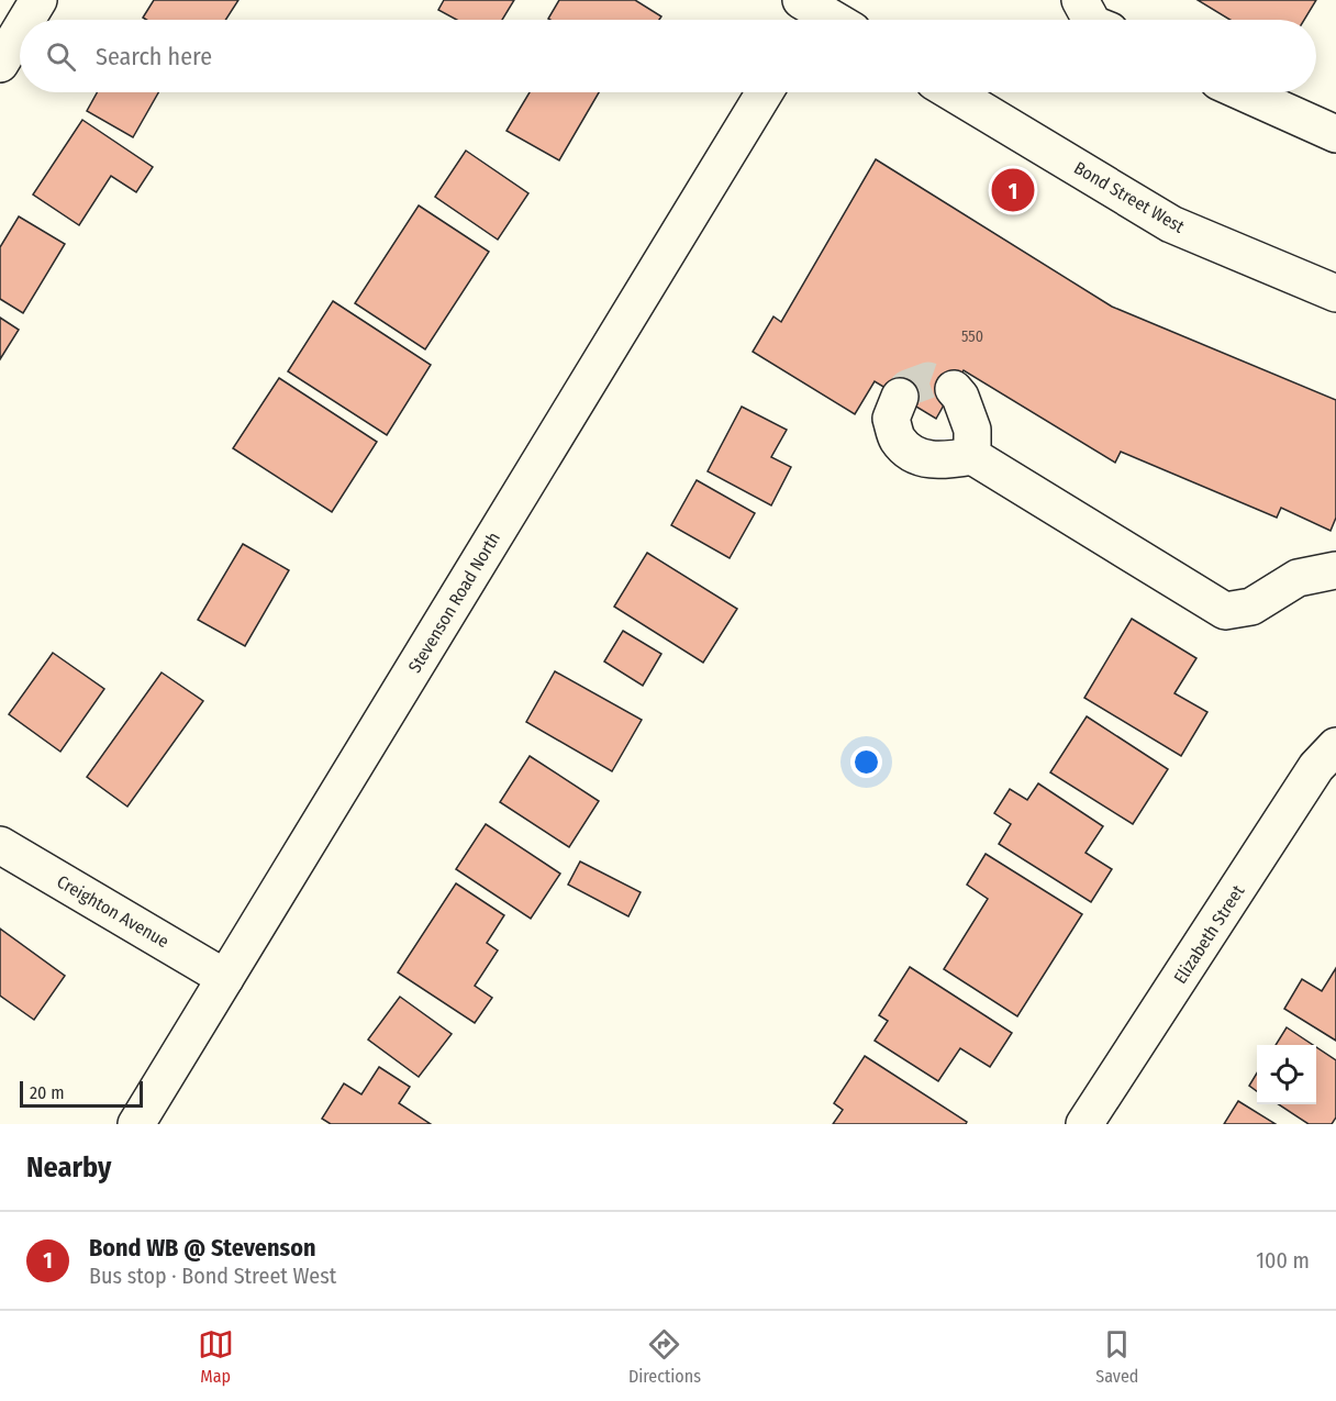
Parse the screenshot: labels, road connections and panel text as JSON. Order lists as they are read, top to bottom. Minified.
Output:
{"streets":{"main road":["Bond Street West","Stevenson Road North","Creighton Avenue","Elizabeth Street"]},"crossings":[["Stevenson Road North","Creighton Avenue"]],"house_numbers":["550"],"scale_bar":"20 m","page":{"search":"Search here","pins":"1","scale":"20 m","heading":"Nearby","list":[{"mark":"1","name":"Bond WB @ Stevenson","note":"Bus stop · Bond Street West","value":"100 m"}],"nav":["Map","Directions","Saved"]}}
